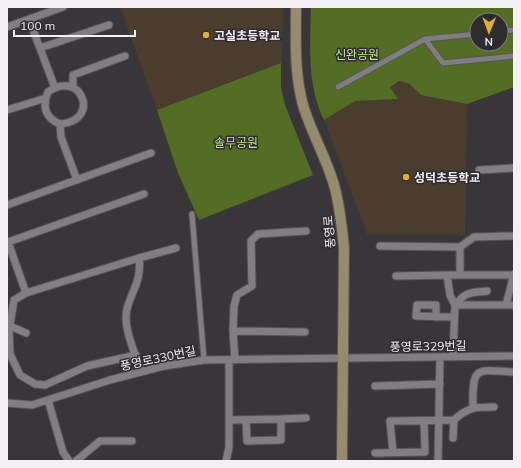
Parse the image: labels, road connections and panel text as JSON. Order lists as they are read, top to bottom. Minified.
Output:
{"streets":{"main road":["풍영로"],"street":["풍영로329번길","풍영로330번길"]},"crossings":[["풍영로","풍영로329번길"],["풍영로","풍영로330번길"],["풍영로329번길","풍영로330번길"]],"parks":["신완공원","솔무공원"],"places":["고실초등학교","성덕초등학교"],"scale_bar":"100 m","north":"bottom"}
